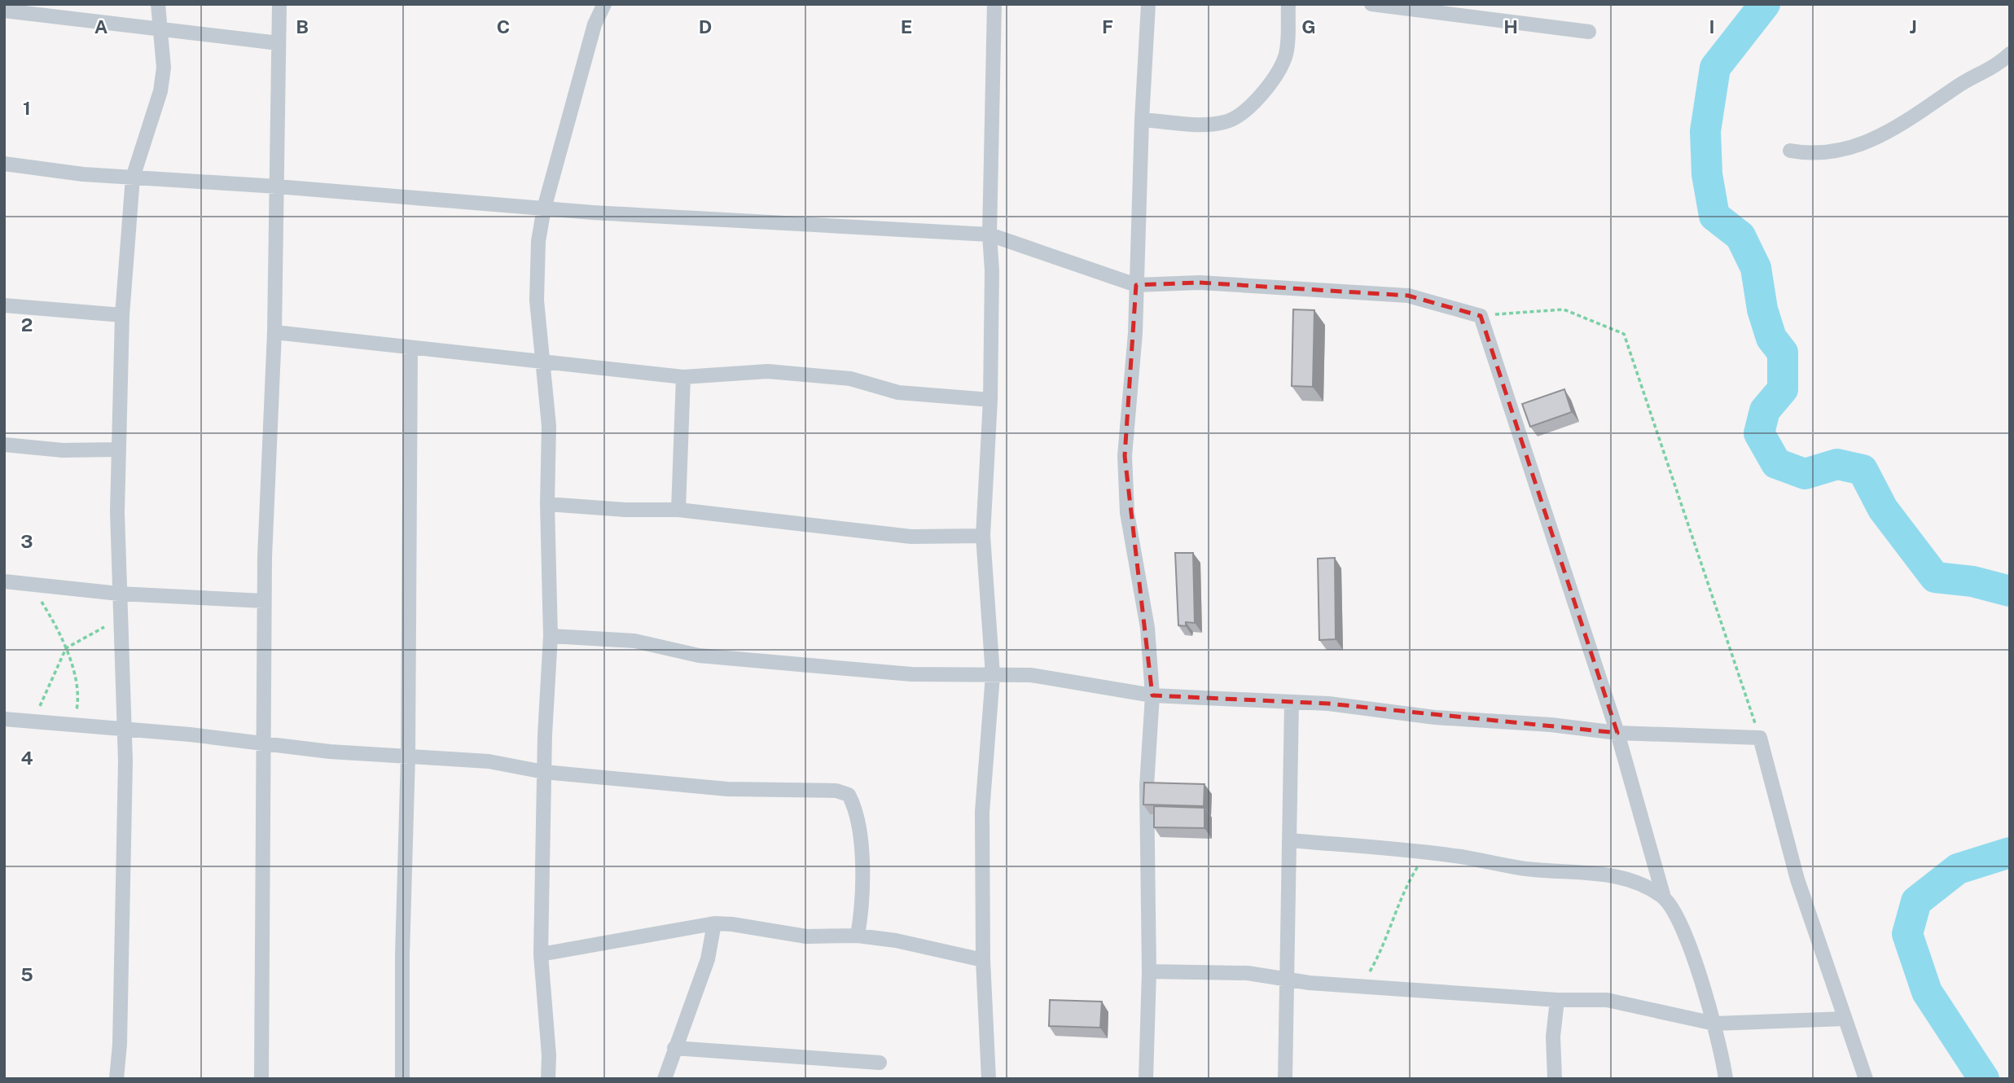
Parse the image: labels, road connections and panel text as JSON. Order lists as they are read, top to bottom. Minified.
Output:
{"grid":{"columns":["A","B","C","D","E","F","G","H","I","J"],"rows":["1","2","3","4","5"]}}
